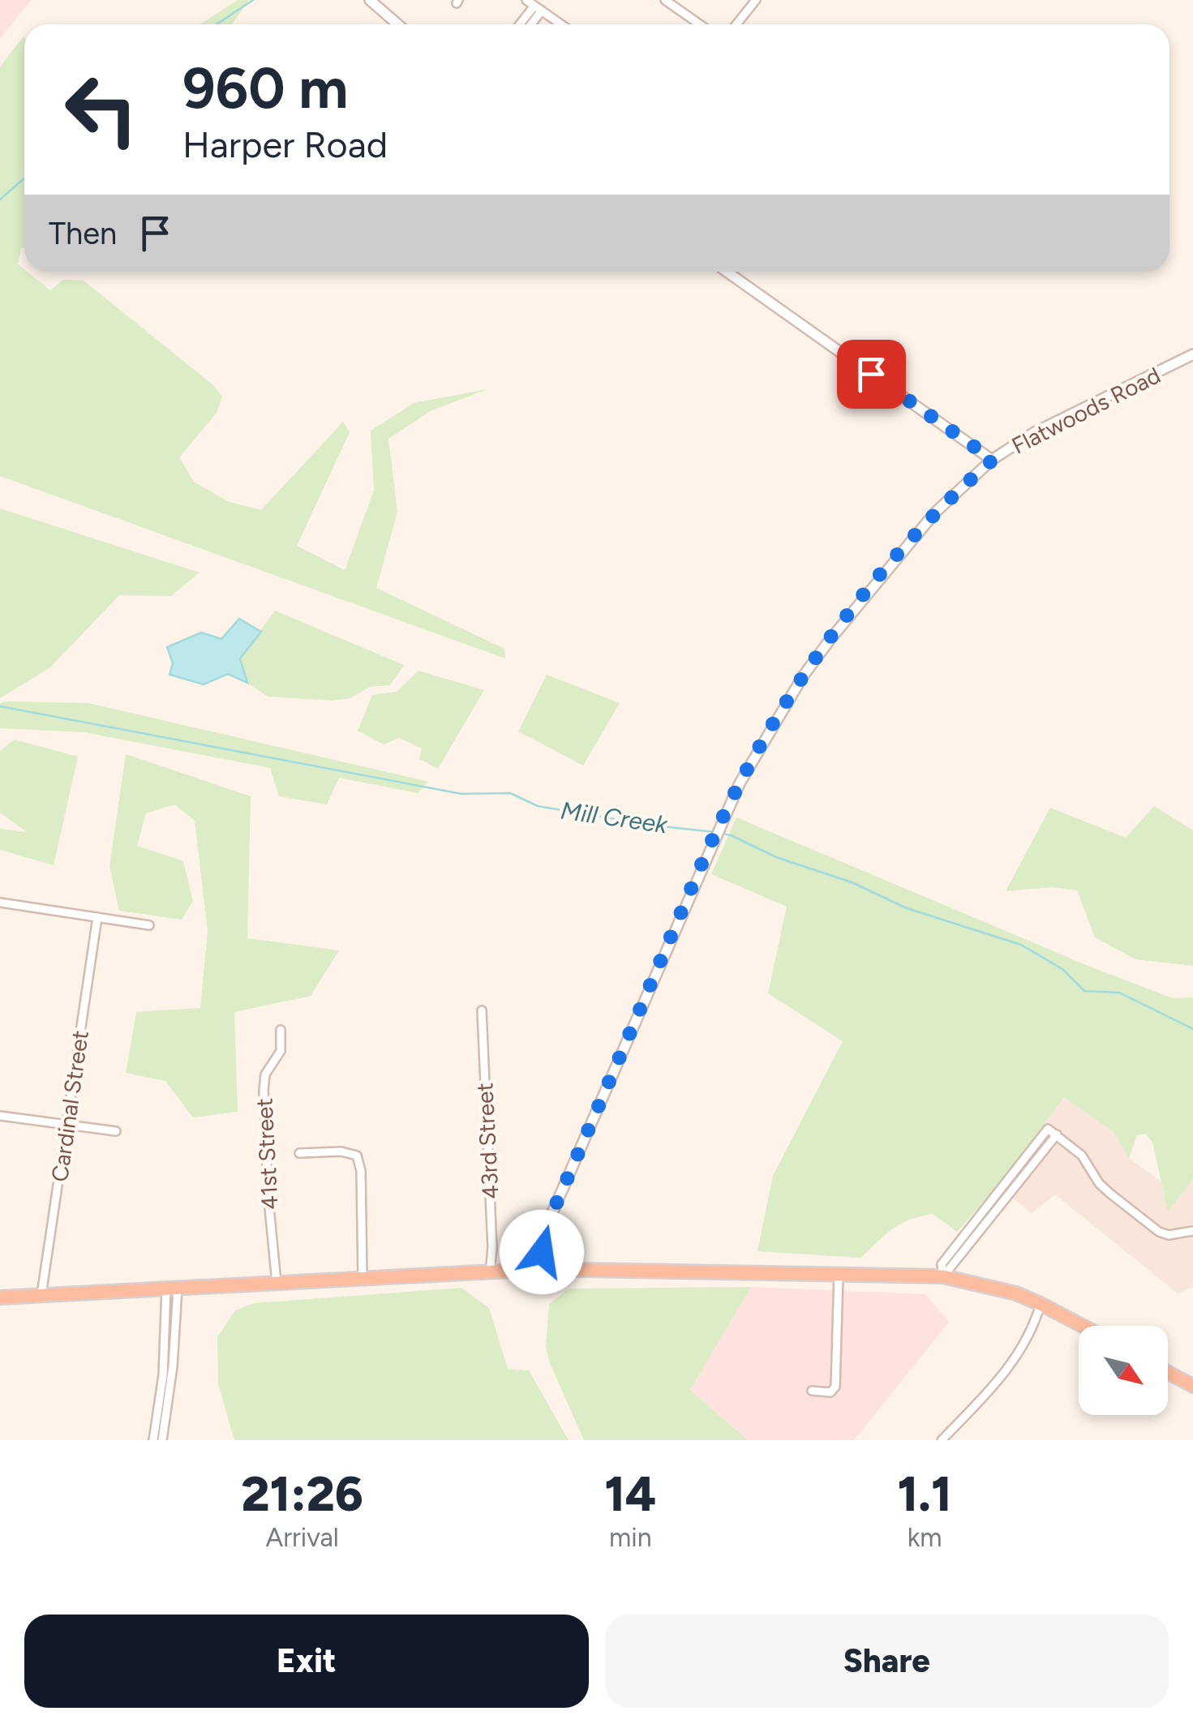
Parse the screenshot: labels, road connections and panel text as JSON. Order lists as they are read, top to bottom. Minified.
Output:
{"streets":{"street":["Flatwoods Road","Cardinal Street","43rd Street","41st Street"]},"water":["Mill Creek"],"north":"bottom right","page":{"turn":["960 m","Harper Road"],"then":"Then","eta":["21:26","Arrival","14","min","1.1","km"],"buttons":["Exit","Share"]}}
